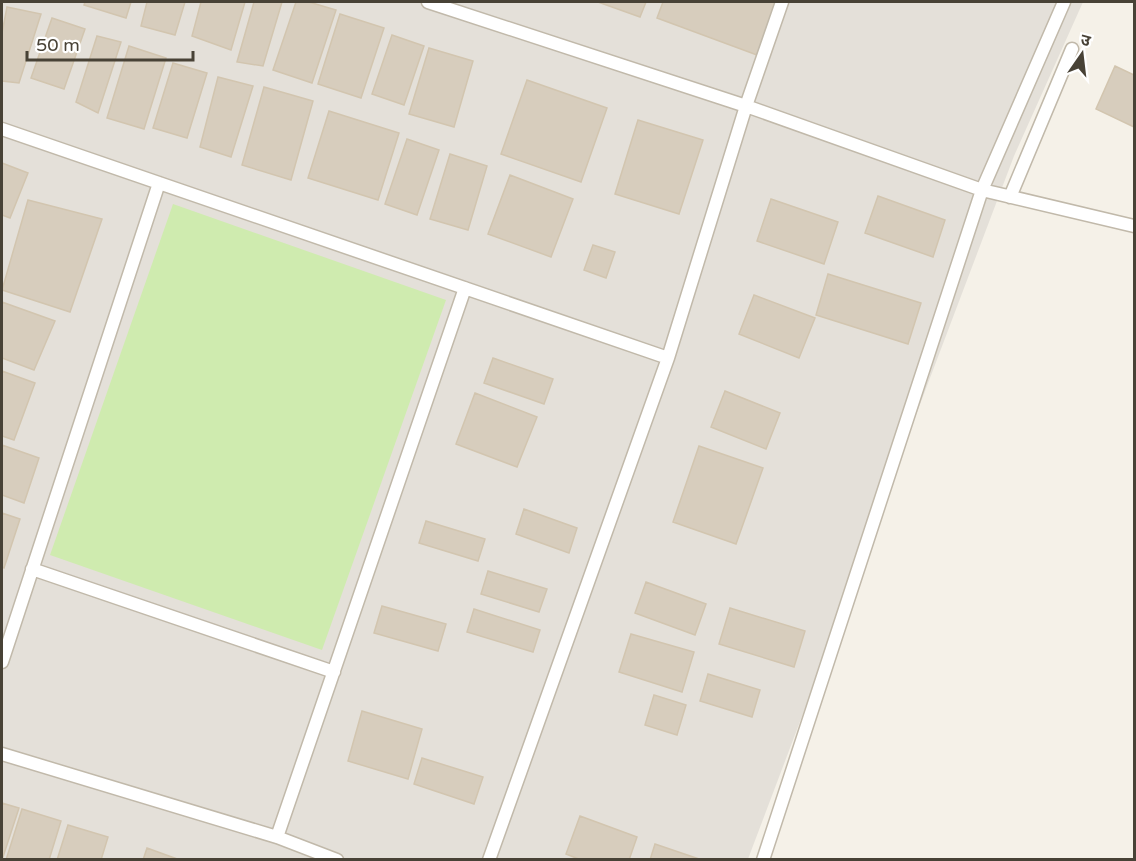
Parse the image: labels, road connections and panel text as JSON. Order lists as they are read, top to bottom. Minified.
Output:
{"scale_bar":"50 m","north":"top"}
